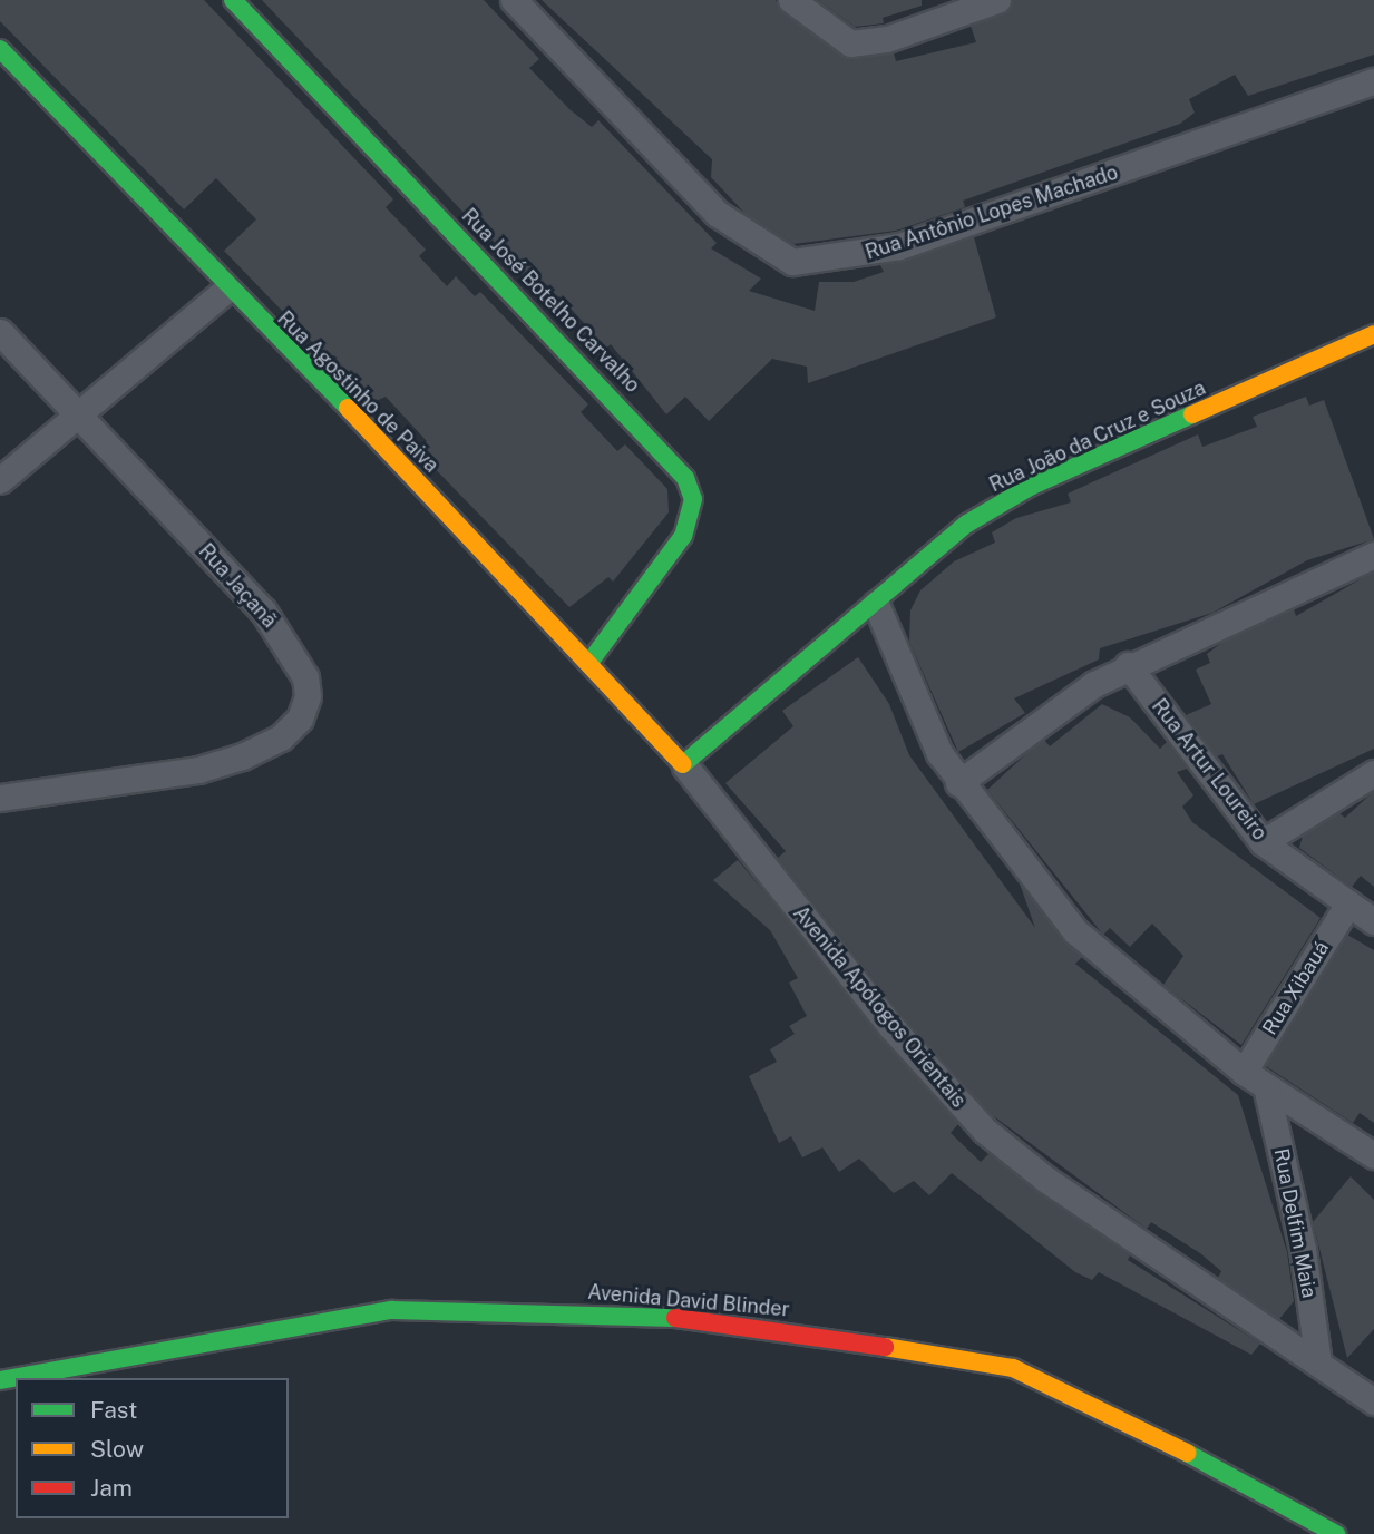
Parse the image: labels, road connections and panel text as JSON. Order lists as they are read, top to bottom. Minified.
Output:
{"streets":{"main road":["Rua José Botelho Carvalho","Rua Agostinho de Paiva","Rua João da Cruz e Souza","Avenida David Blinder"],"street":["Rua Antônio Lopes Machado","Rua Jaçanã","Rua Artur Loureiro","Rua Xibauá","Avenida Apólogos Orientais","Rua Delfim Maia"]},"crossings":[["Rua José Botelho Carvalho","Rua Agostinho de Paiva"],["Rua Agostinho de Paiva","Rua João da Cruz e Souza"],["Rua Agostinho de Paiva","Avenida Apólogos Orientais"],["Rua João da Cruz e Souza","Avenida Apólogos Orientais"],["Rua Artur Loureiro","Rua Xibauá"],["Avenida Apólogos Orientais","Rua Delfim Maia"]],"legend":["Fast","Slow","Jam"]}
